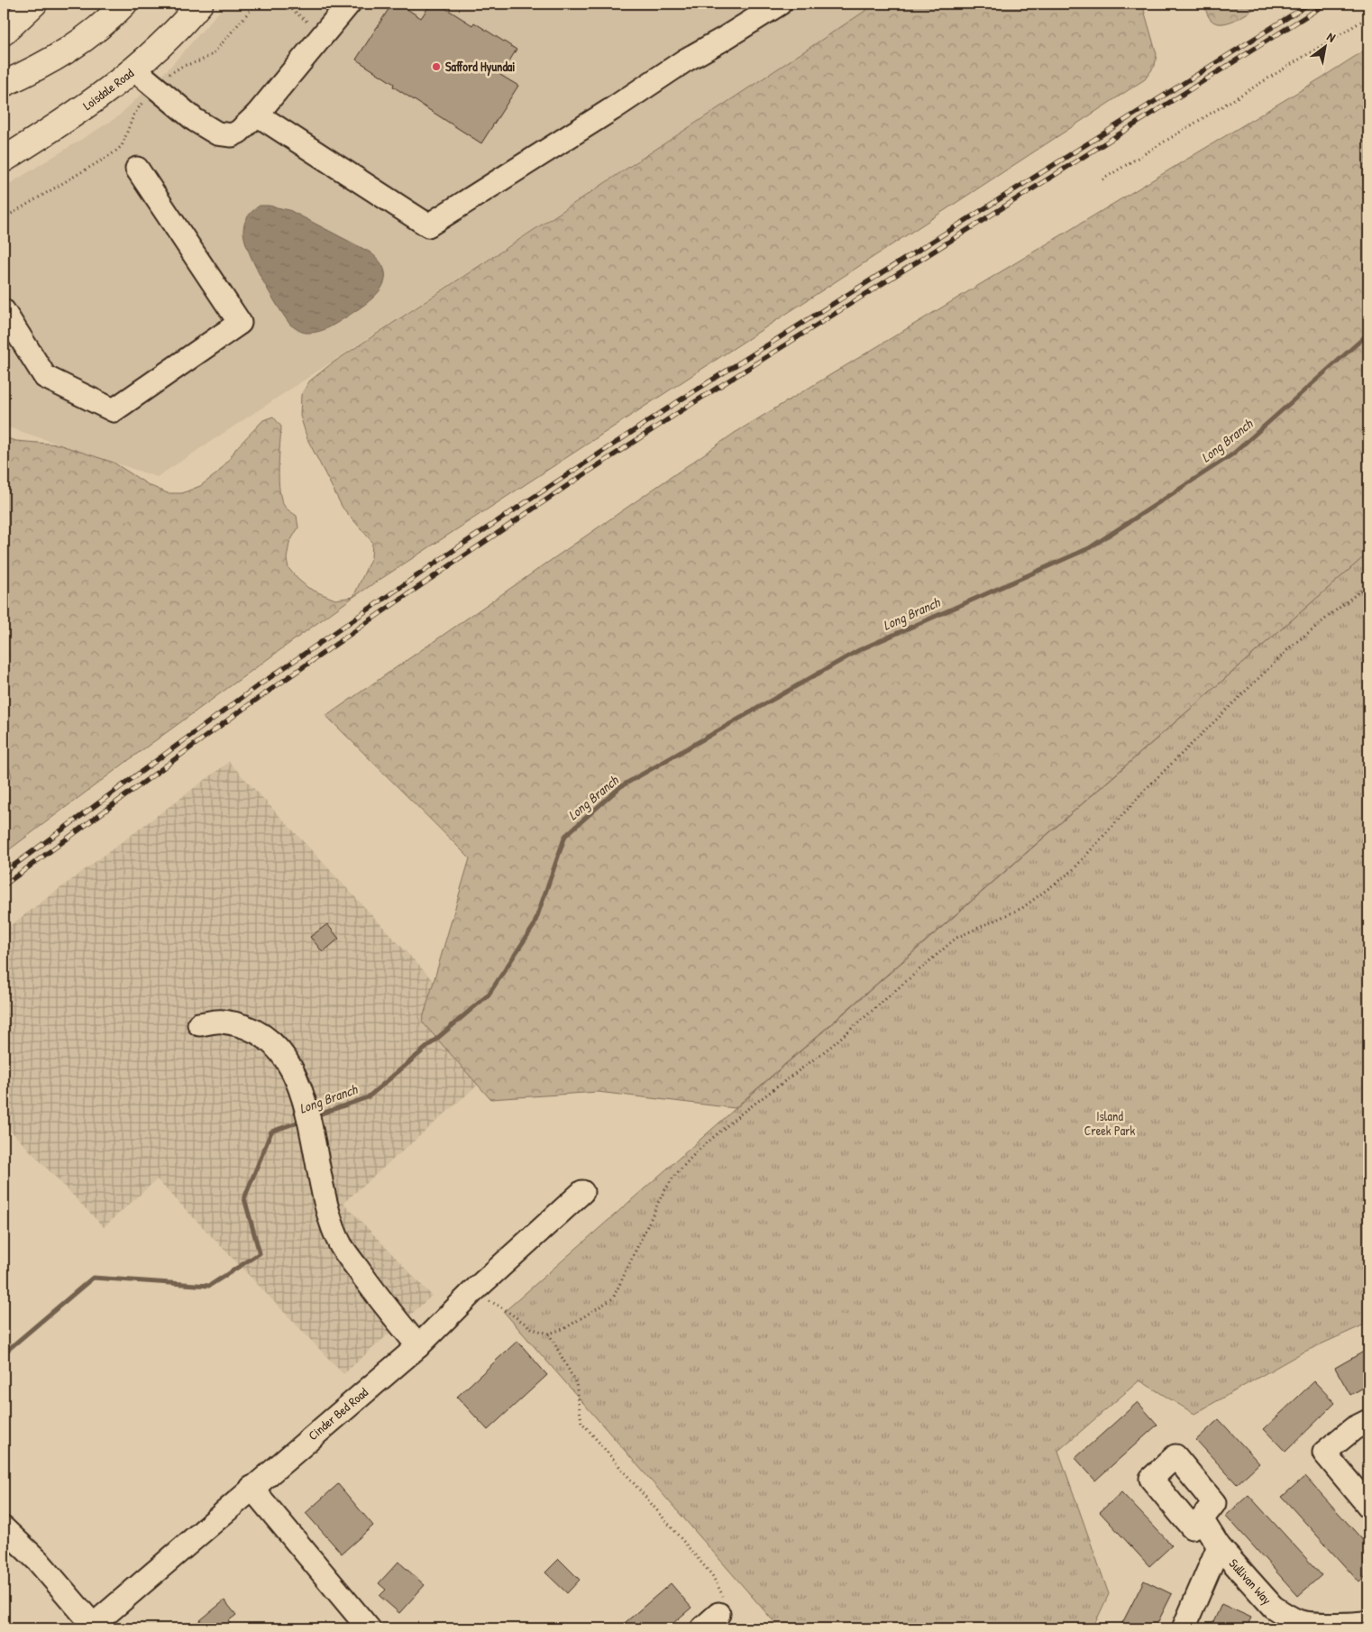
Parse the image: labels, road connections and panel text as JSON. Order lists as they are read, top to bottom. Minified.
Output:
{"streets":{"main road":["Loisdale Road"],"street":["Cinder Bed Road","Sullivan Way"]},"water":["Long Branch"],"parks":["Island Creek Park"],"places":["Safford Hyundai"],"north":"top right"}
